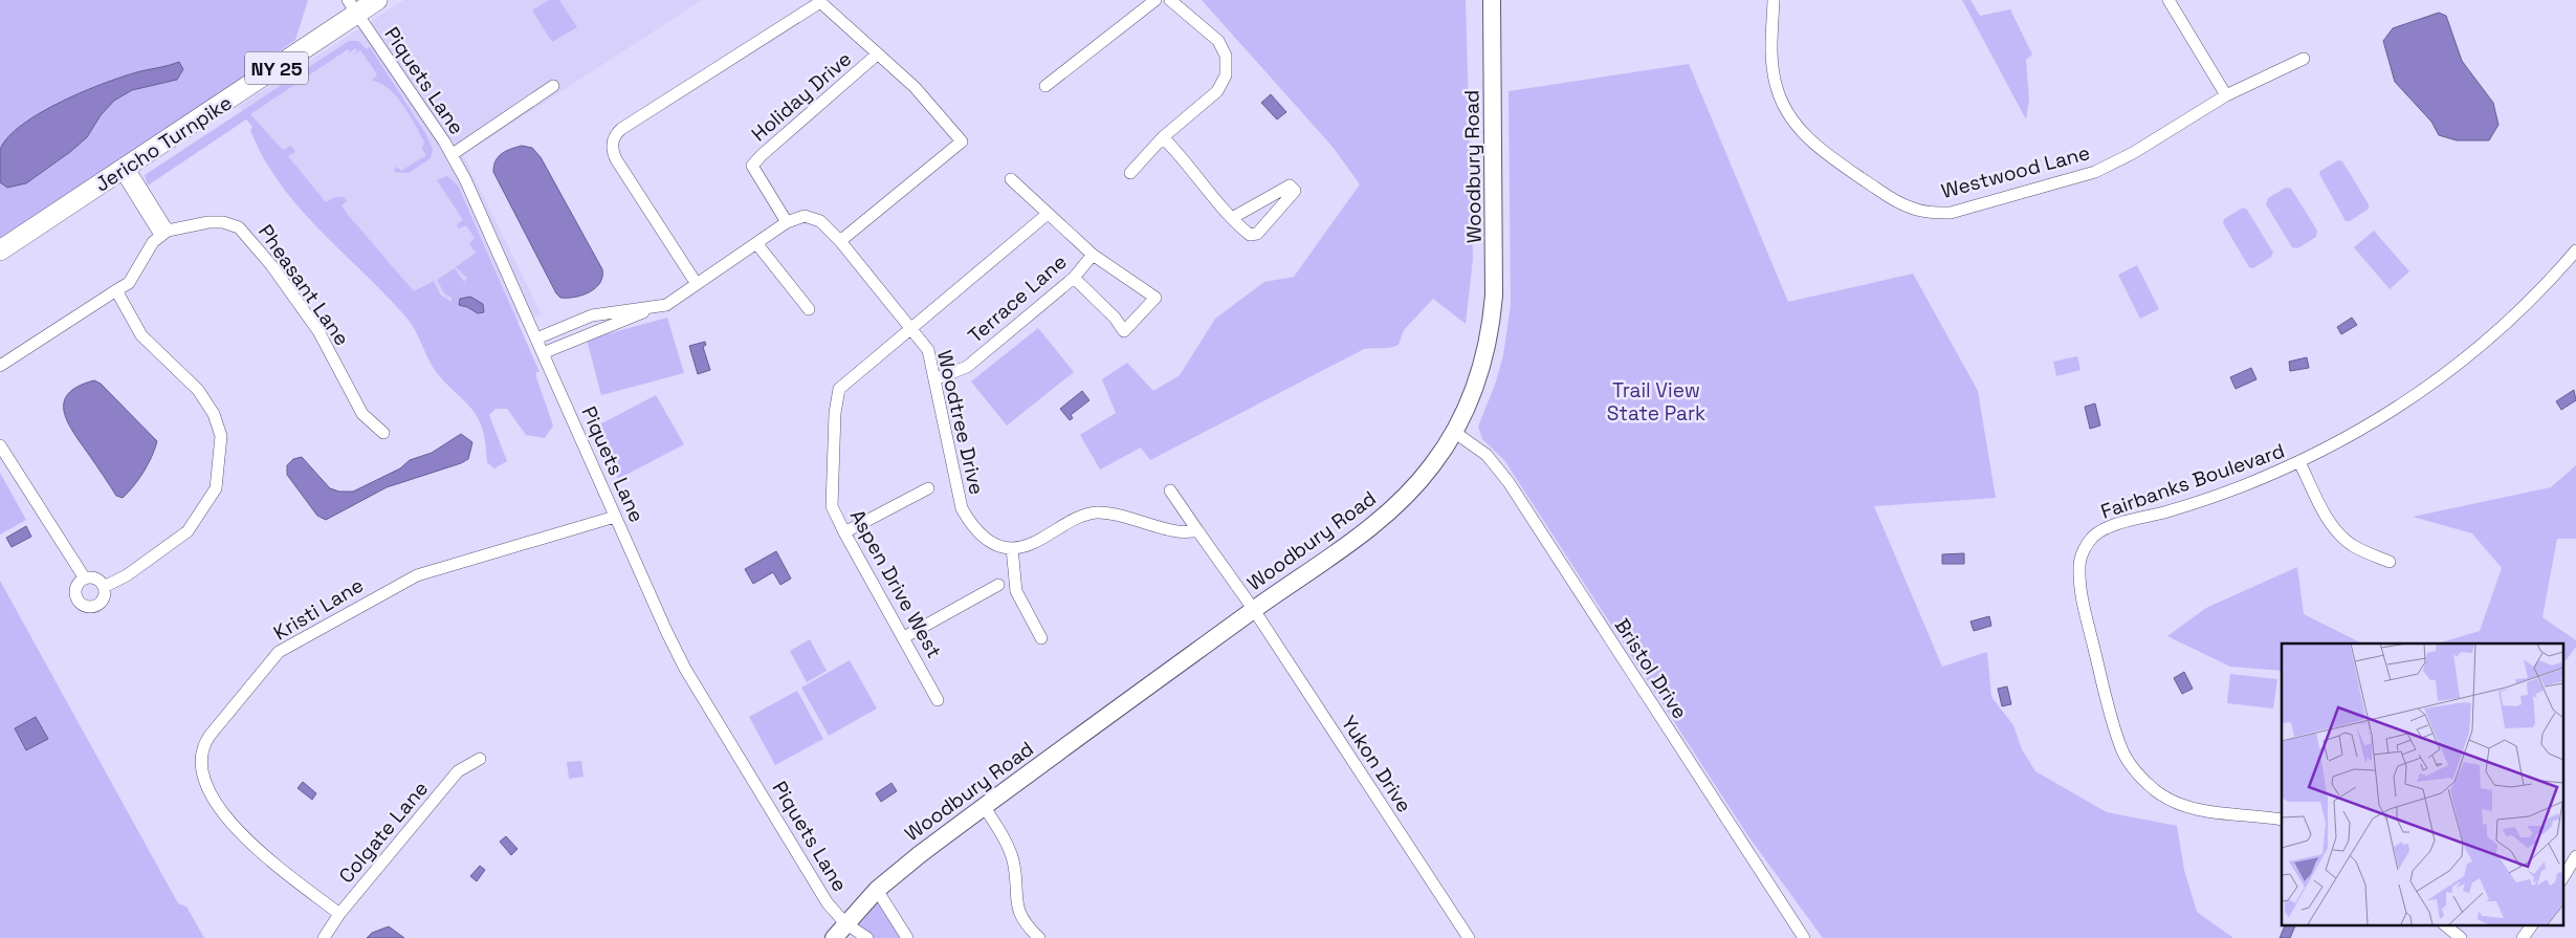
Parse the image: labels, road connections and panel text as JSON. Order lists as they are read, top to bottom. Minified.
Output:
{"streets":{"main road":["NY 25","Jericho Turnpike","Woodbury Road"],"street":["Piquets Lane","Holiday Drive","Westwood Lane","Pheasant Lane","Terrace Lane","Woodtree Drive","Fairbanks Boulevard","Aspen Drive West","Kristi Lane","Bristol Drive","Yukon Drive","Colgate Lane"]},"crossings":[["Piquets Lane","Jericho Turnpike"],["Piquets Lane","Woodbury Road"],["Piquets Lane","Woodtree Drive"],["Piquets Lane","Kristi Lane"],["Holiday Drive","Woodtree Drive"],["Woodbury Road","Bristol Drive"],["Woodbury Road","Yukon Drive"],["Terrace Lane","Woodtree Drive"],["Woodtree Drive","Aspen Drive West"],["Kristi Lane","Colgate Lane"]],"parks":["Trail View State Park"]}
